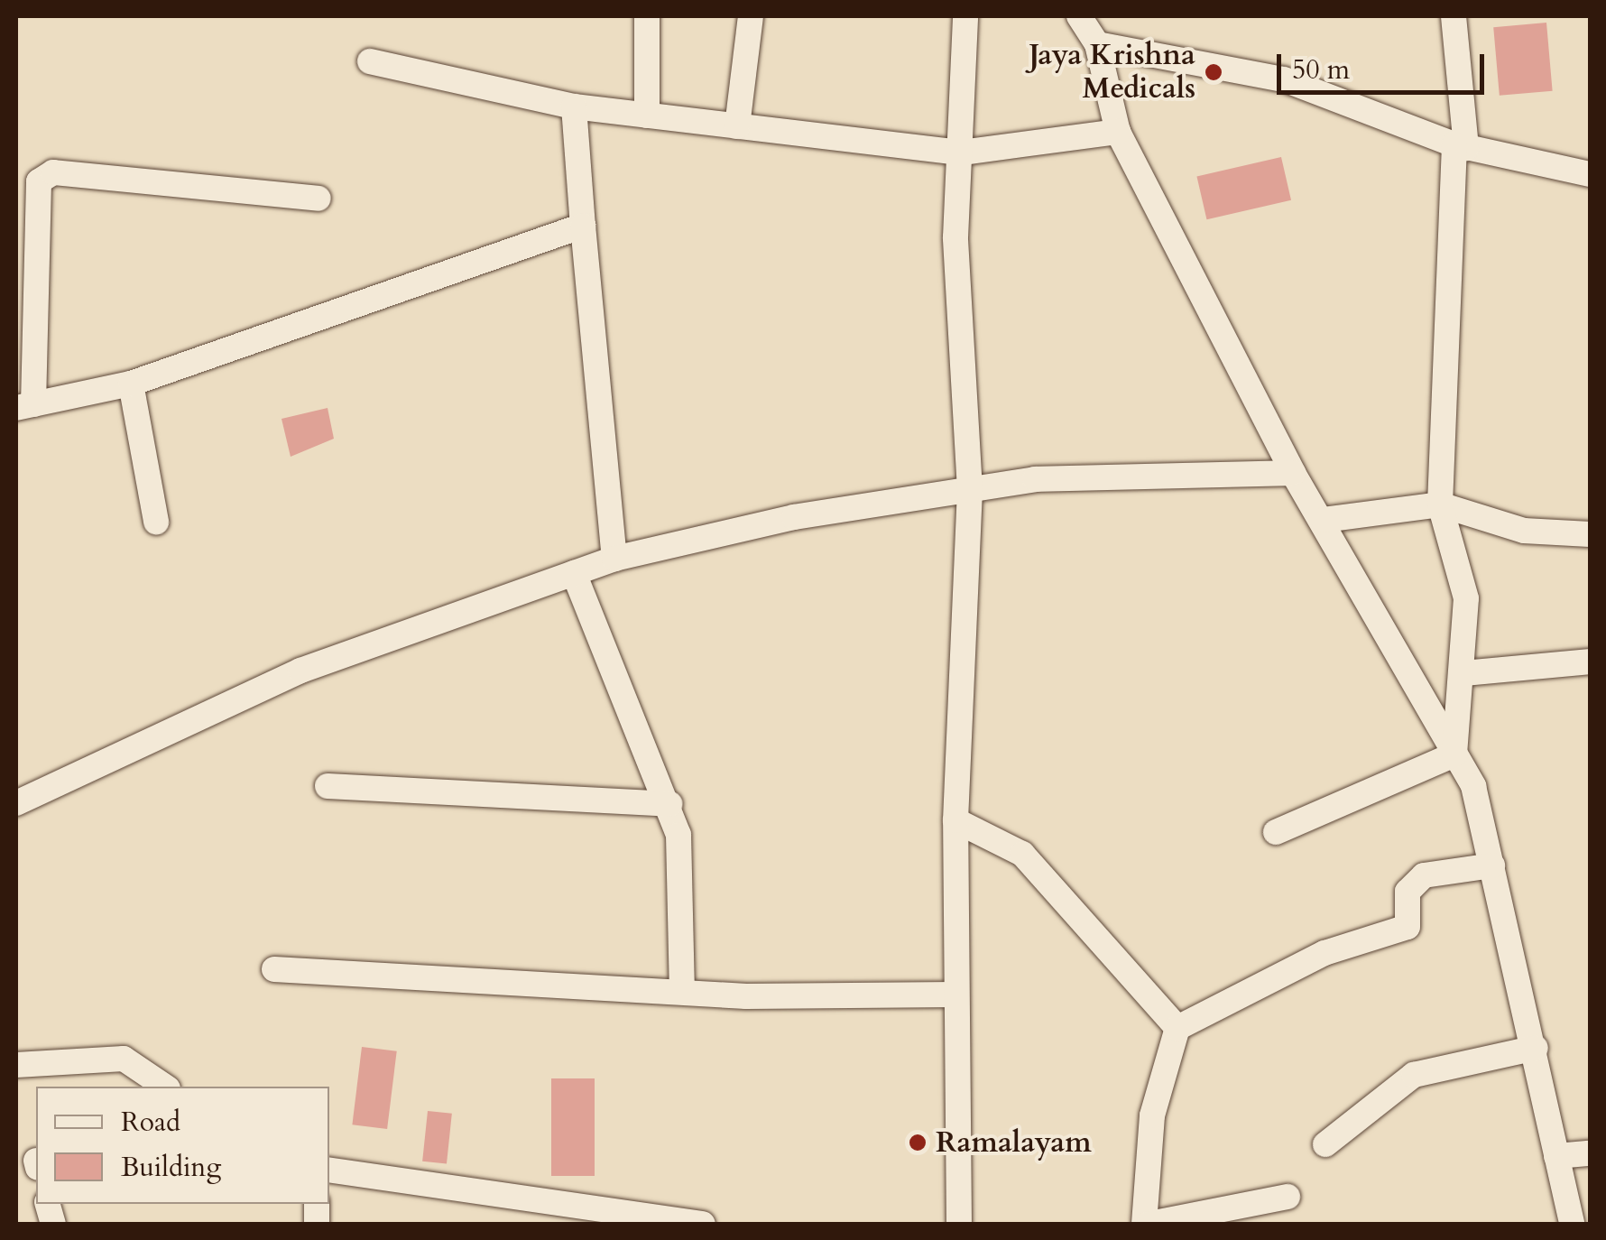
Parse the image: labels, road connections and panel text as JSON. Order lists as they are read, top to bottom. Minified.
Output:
{"places":["Jaya Krishna Medicals","Ramalayam"],"legend":["Road","Building"],"scale_bar":"50 m"}
